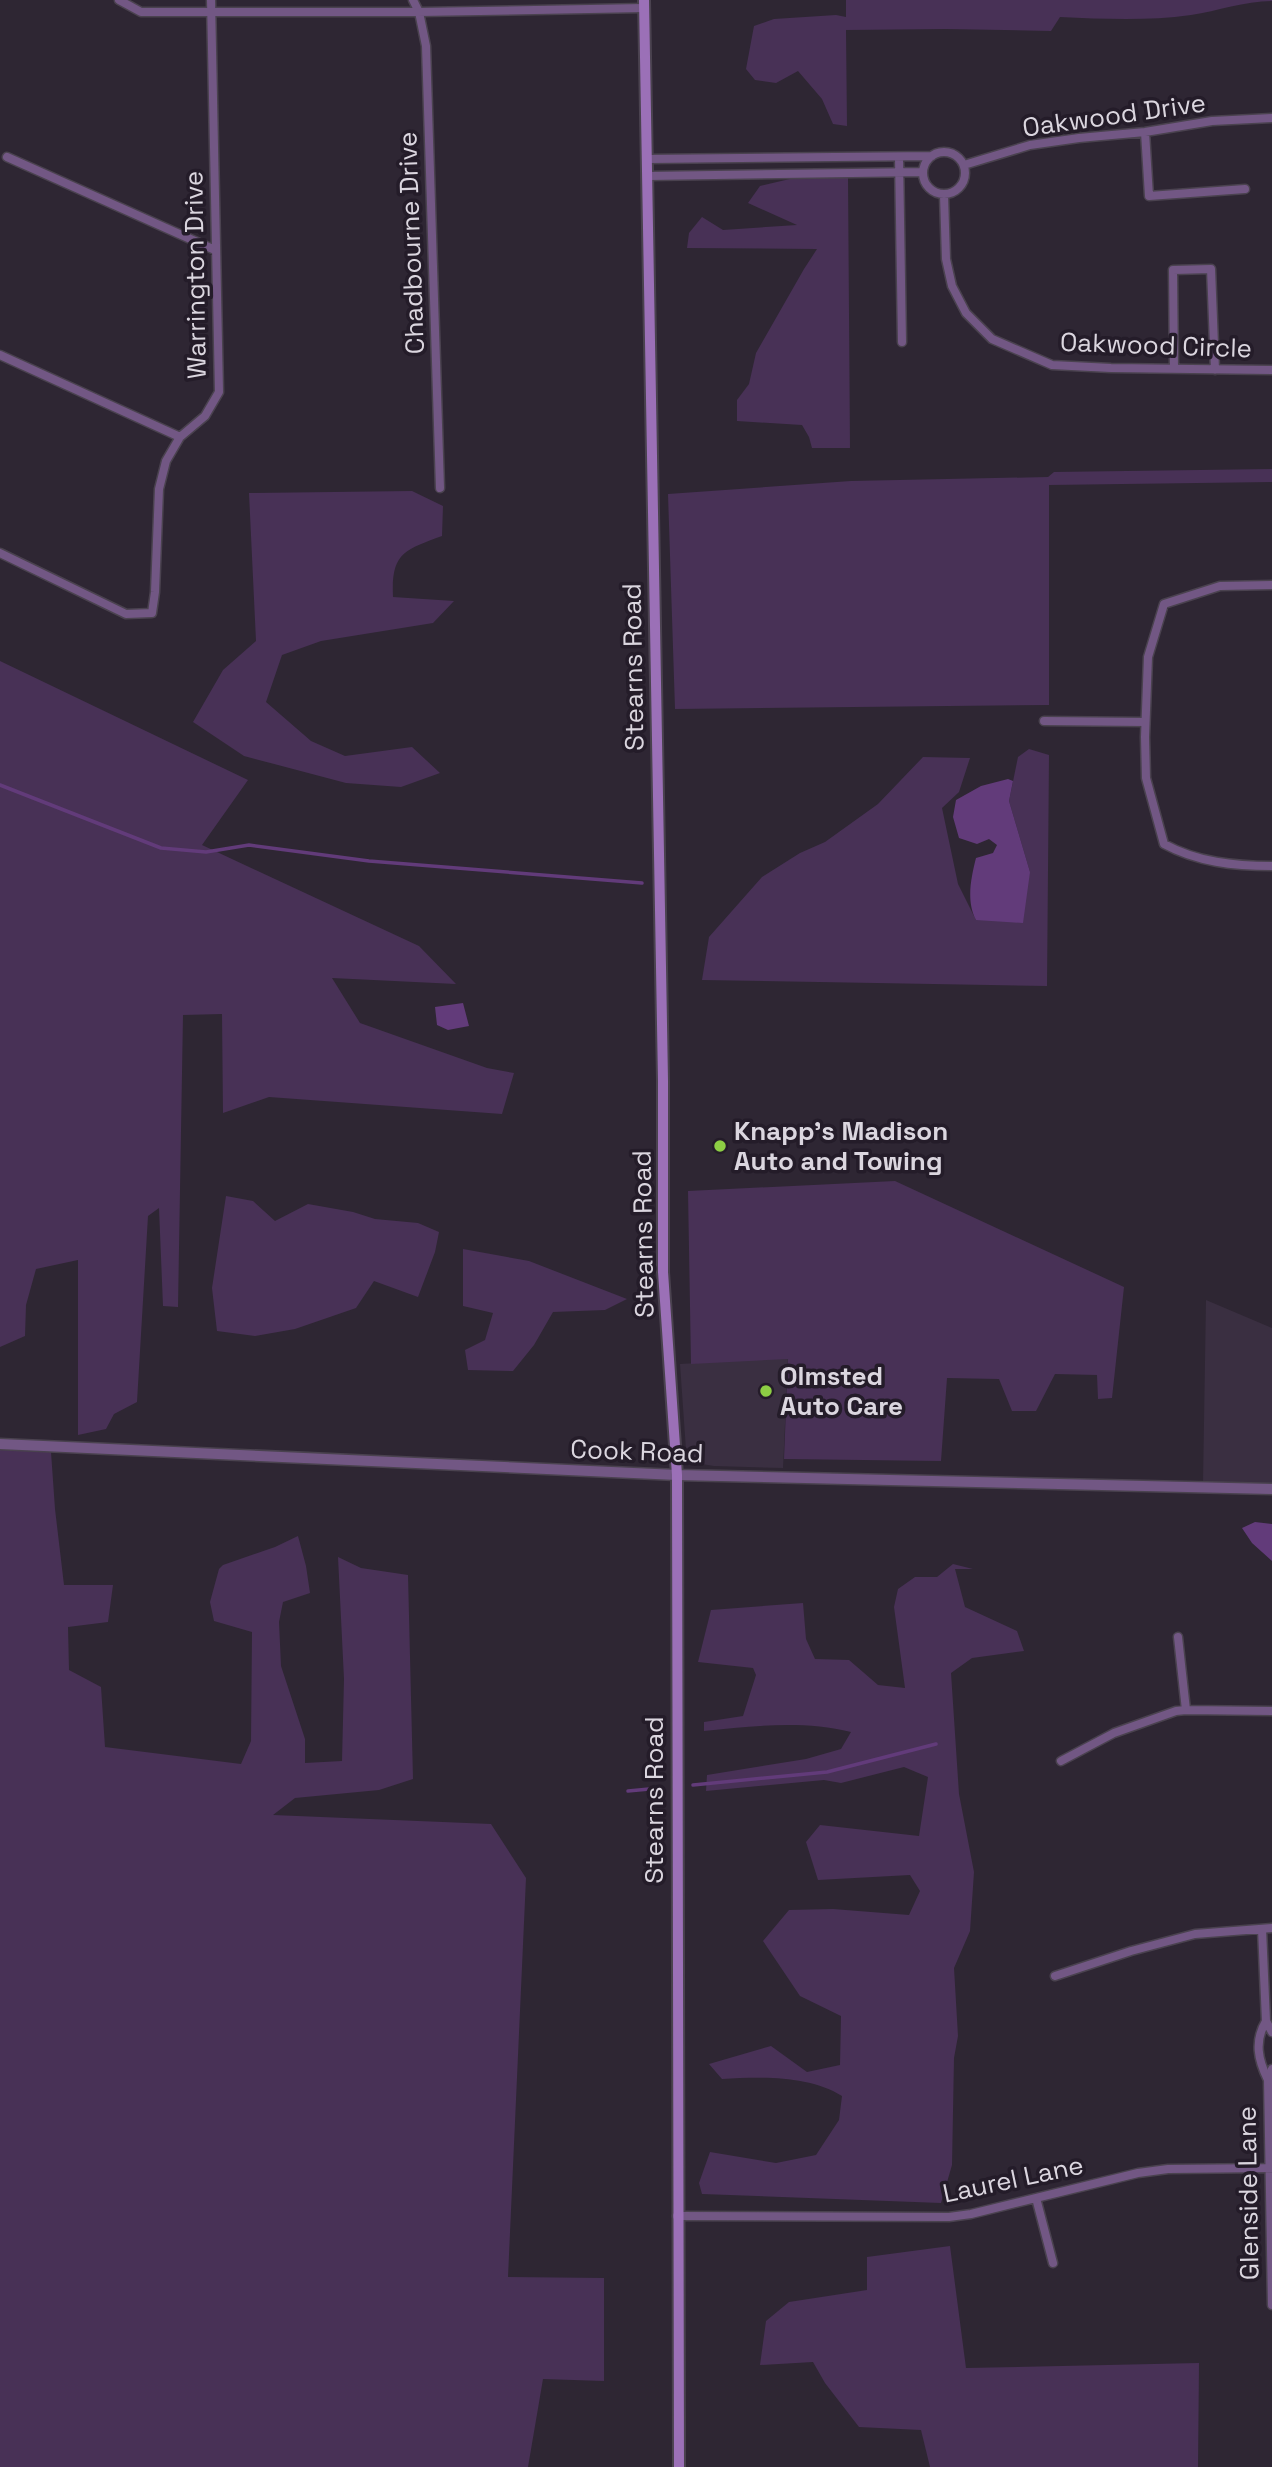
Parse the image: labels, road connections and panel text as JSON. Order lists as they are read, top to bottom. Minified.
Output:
{"streets":{"main road":["Stearns Road"],"street":["Oakwood Drive","Chadbourne Drive","Warrington Drive","Oakwood Circle","Cook Road","Laurel Lane","Glenside Lane"]},"crossings":[["Oakwood Drive","Oakwood Circle"],["Stearns Road","Cook Road"],["Stearns Road","Laurel Lane"],["Laurel Lane","Glenside Lane"]],"places":["Knapp's Madison Auto and Towing","Olmsted Auto Care"]}
